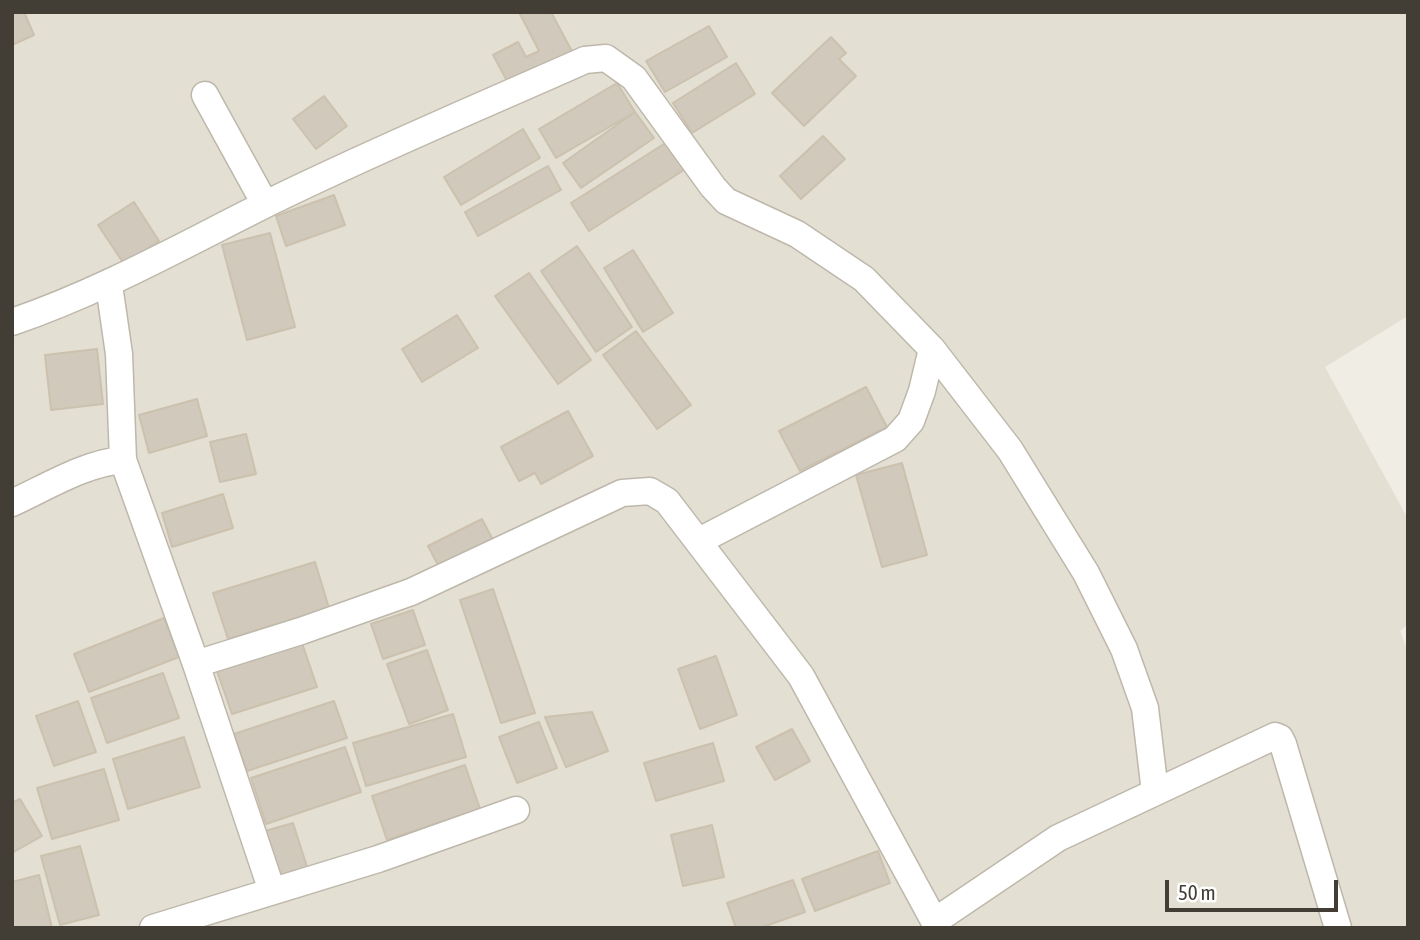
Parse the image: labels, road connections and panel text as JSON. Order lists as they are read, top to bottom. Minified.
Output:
{"scale_bar":"50 m"}
